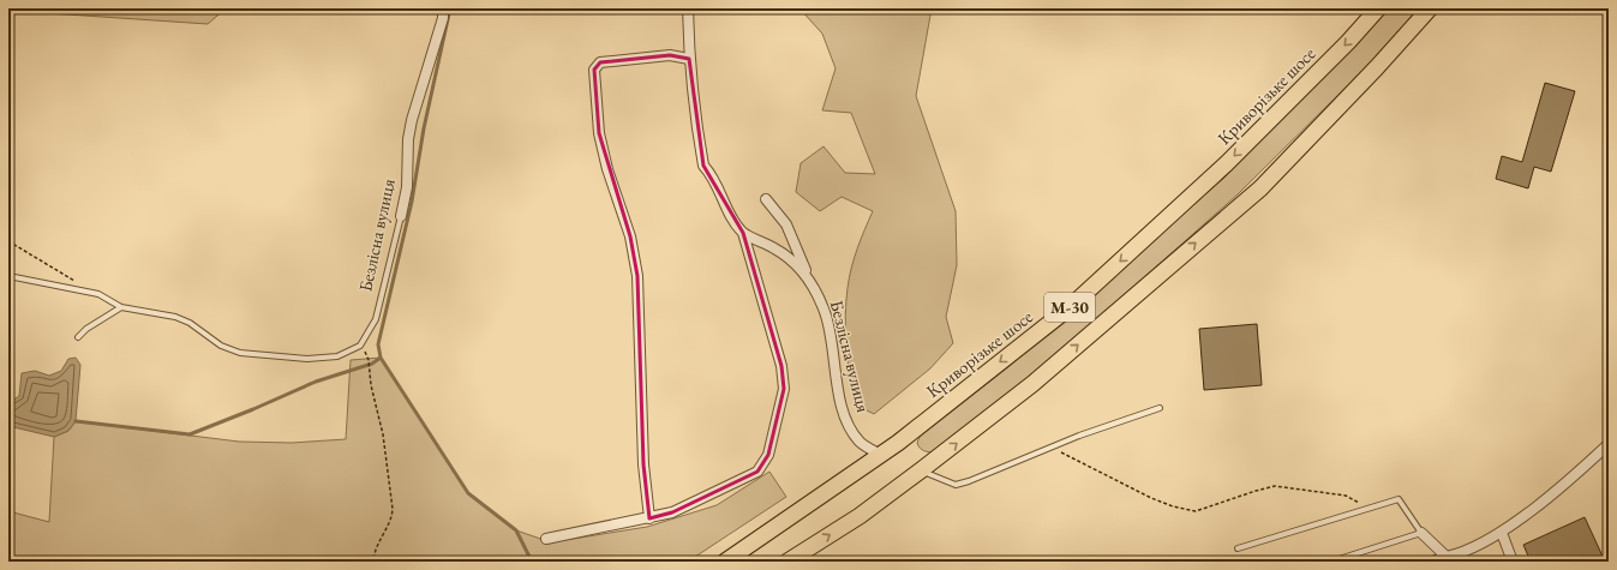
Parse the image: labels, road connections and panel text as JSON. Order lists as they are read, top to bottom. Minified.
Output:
{"streets":{"highway":["Криворізьке шосе","М-30"],"street":["Безлісна вулиця"]},"crossings":[["Криворізьке шосе","Безлісна вулиця"]]}
